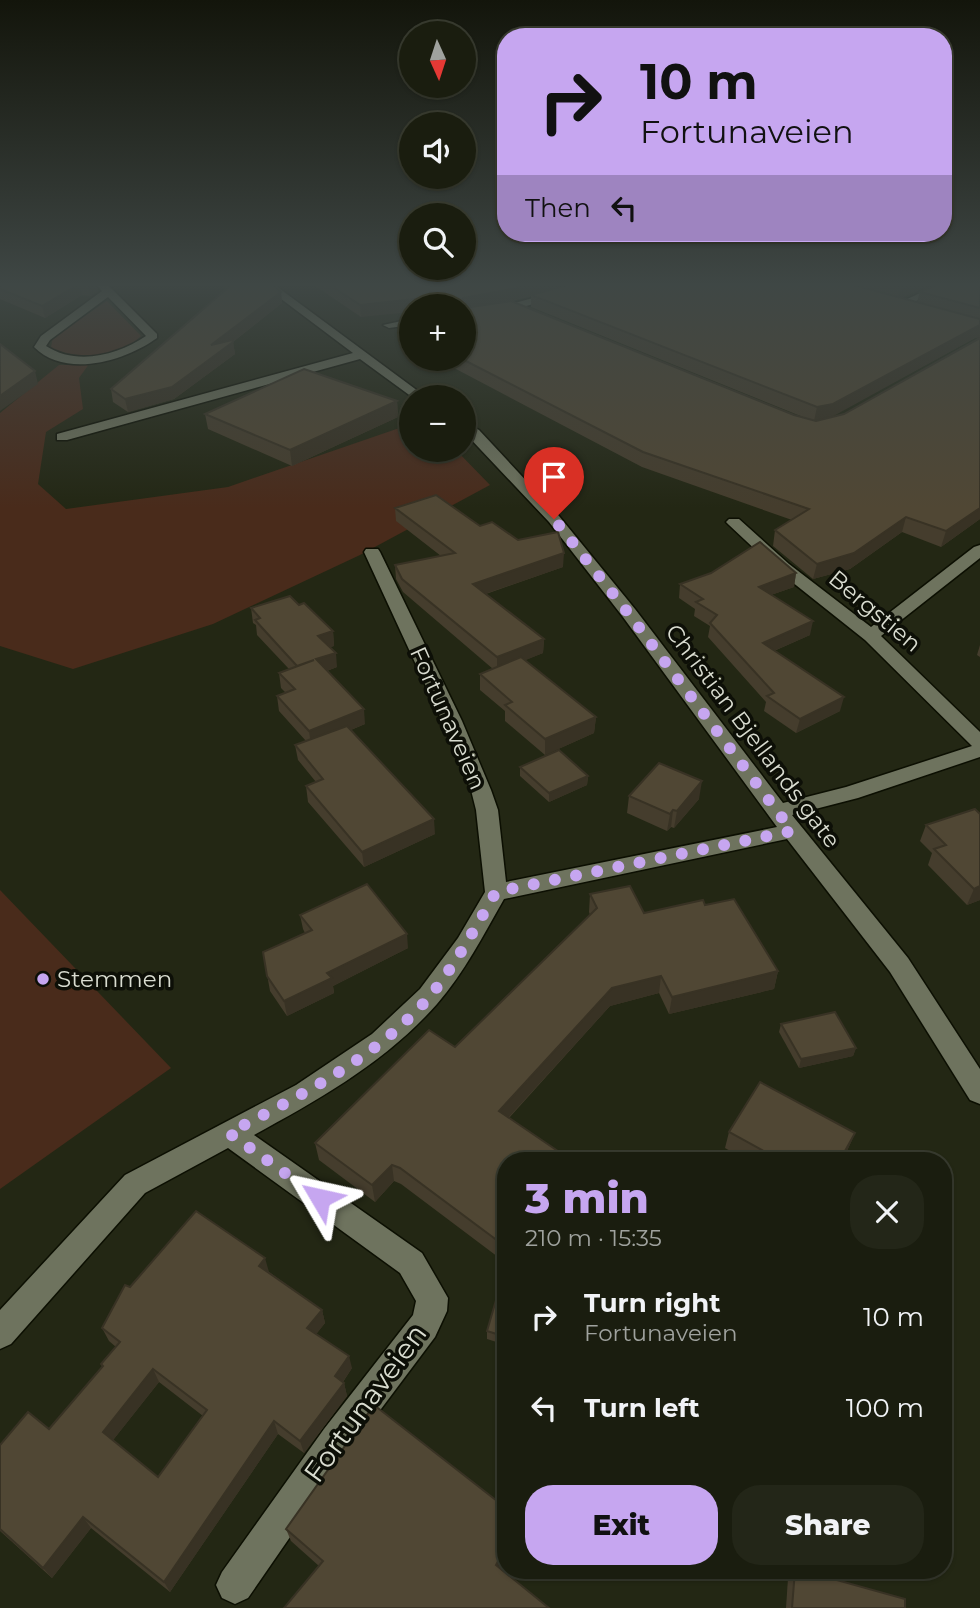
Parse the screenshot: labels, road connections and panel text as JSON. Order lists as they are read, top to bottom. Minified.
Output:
{"streets":{"street":["Bergstien","Fortunaveien","Christian Bjellands gate"]},"places":["Stemmen"],"north":"bottom","page":{"map_buttons":["+","−"],"turn":["10 m","Fortunaveien"],"then":"Then","heading":["3 min","210 m · 15:35"],"list":[{"name":"Turn right","note":"Fortunaveien","value":"10 m"},{"name":"Turn left","value":"100 m"}],"buttons":["Exit","Share"]}}
